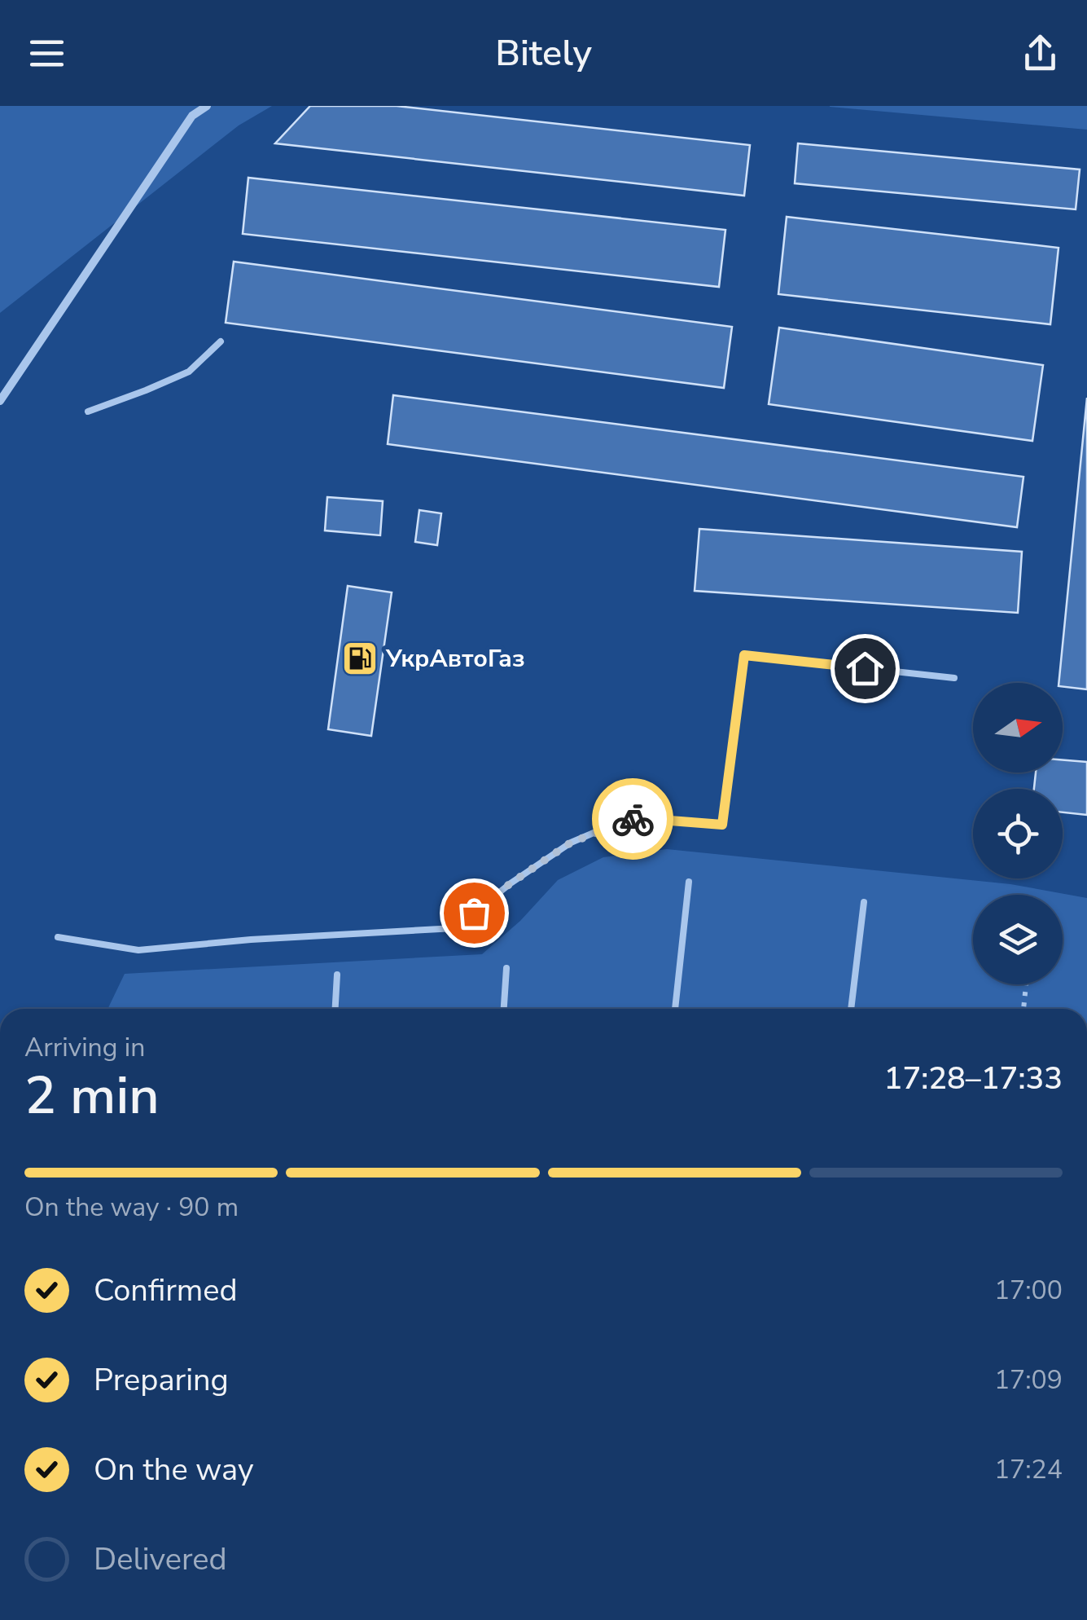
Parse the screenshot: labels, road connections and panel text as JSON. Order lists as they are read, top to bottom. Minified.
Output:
{"places":{"fuel station":["УкрАвтоГаз"]},"north":"right","page":{"header":"Bitely","heading":["2 min","Arriving in","17:28–17:33"],"bar":"On the way · 90 m","list":[["Confirmed","17:00"],["Preparing","17:09"],["On the way","17:24"],"Delivered"]}}
